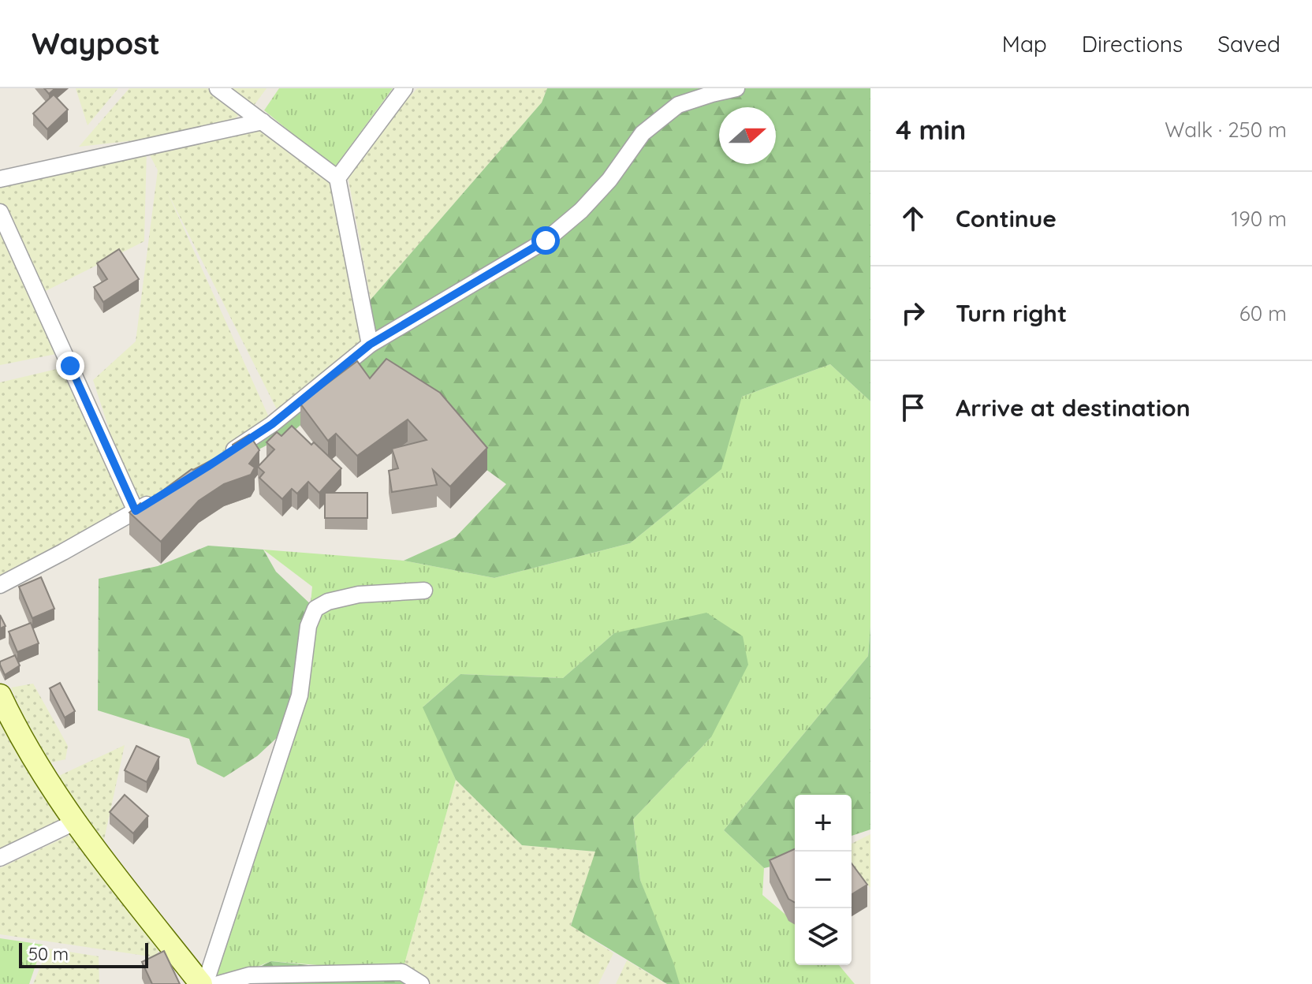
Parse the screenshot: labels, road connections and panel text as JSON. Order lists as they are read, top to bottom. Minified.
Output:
{"scale_bar":"50 m","north":"right","page":{"header":"Waypost","nav":["Map","Directions","Saved"],"heading":["4 min","Walk · 250 m"],"list":[["Continue","190 m"],["Turn right","60 m"],"Arrive at destination"],"map_buttons":["+","−"],"scale":"50 m"}}
